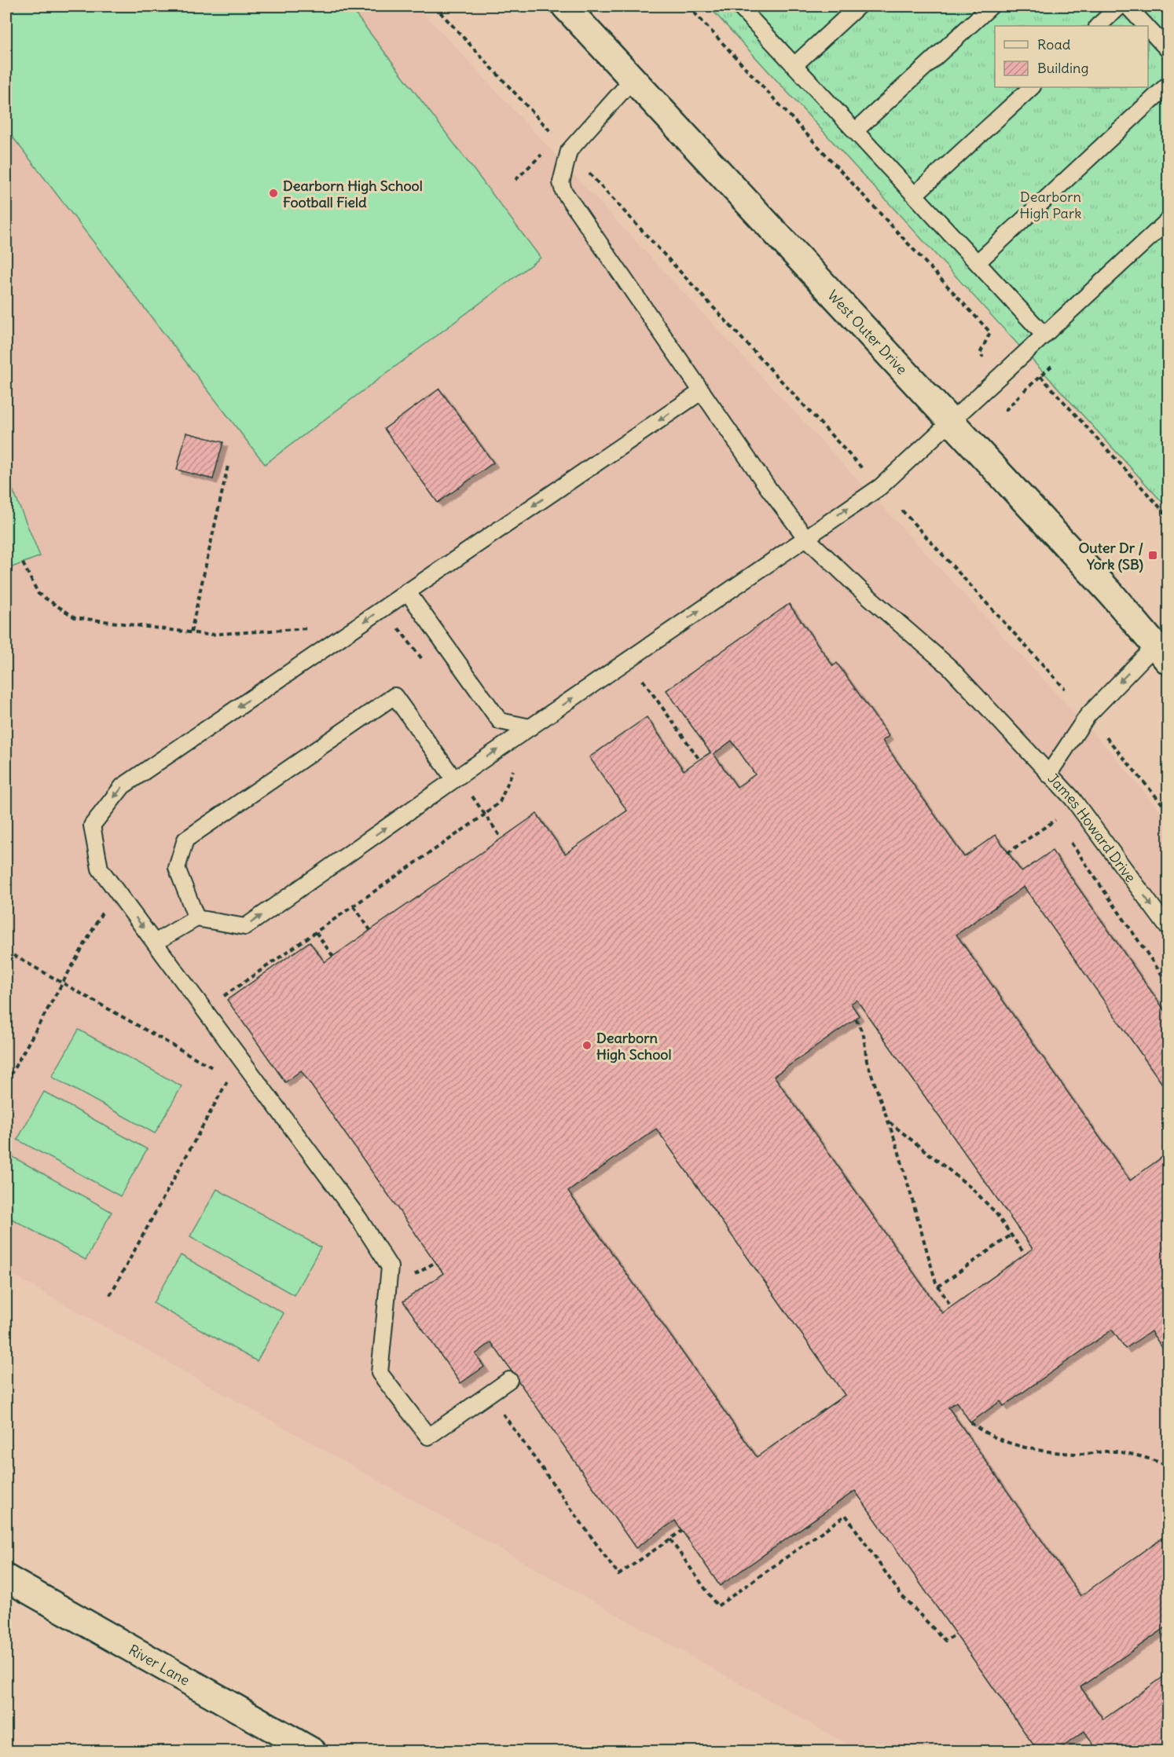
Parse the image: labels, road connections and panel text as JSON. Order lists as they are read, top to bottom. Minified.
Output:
{"streets":{"main road":["West Outer Drive","River Lane"],"lane":["James Howard Drive"]},"crossings":[["West Outer Drive","James Howard Drive"]],"parks":["Dearborn High Park"],"places":{"other":["Dearborn High School Football Field","Dearborn High School"],"transit":["Outer Dr / York (SB)"]},"legend":["Road","Building"]}
